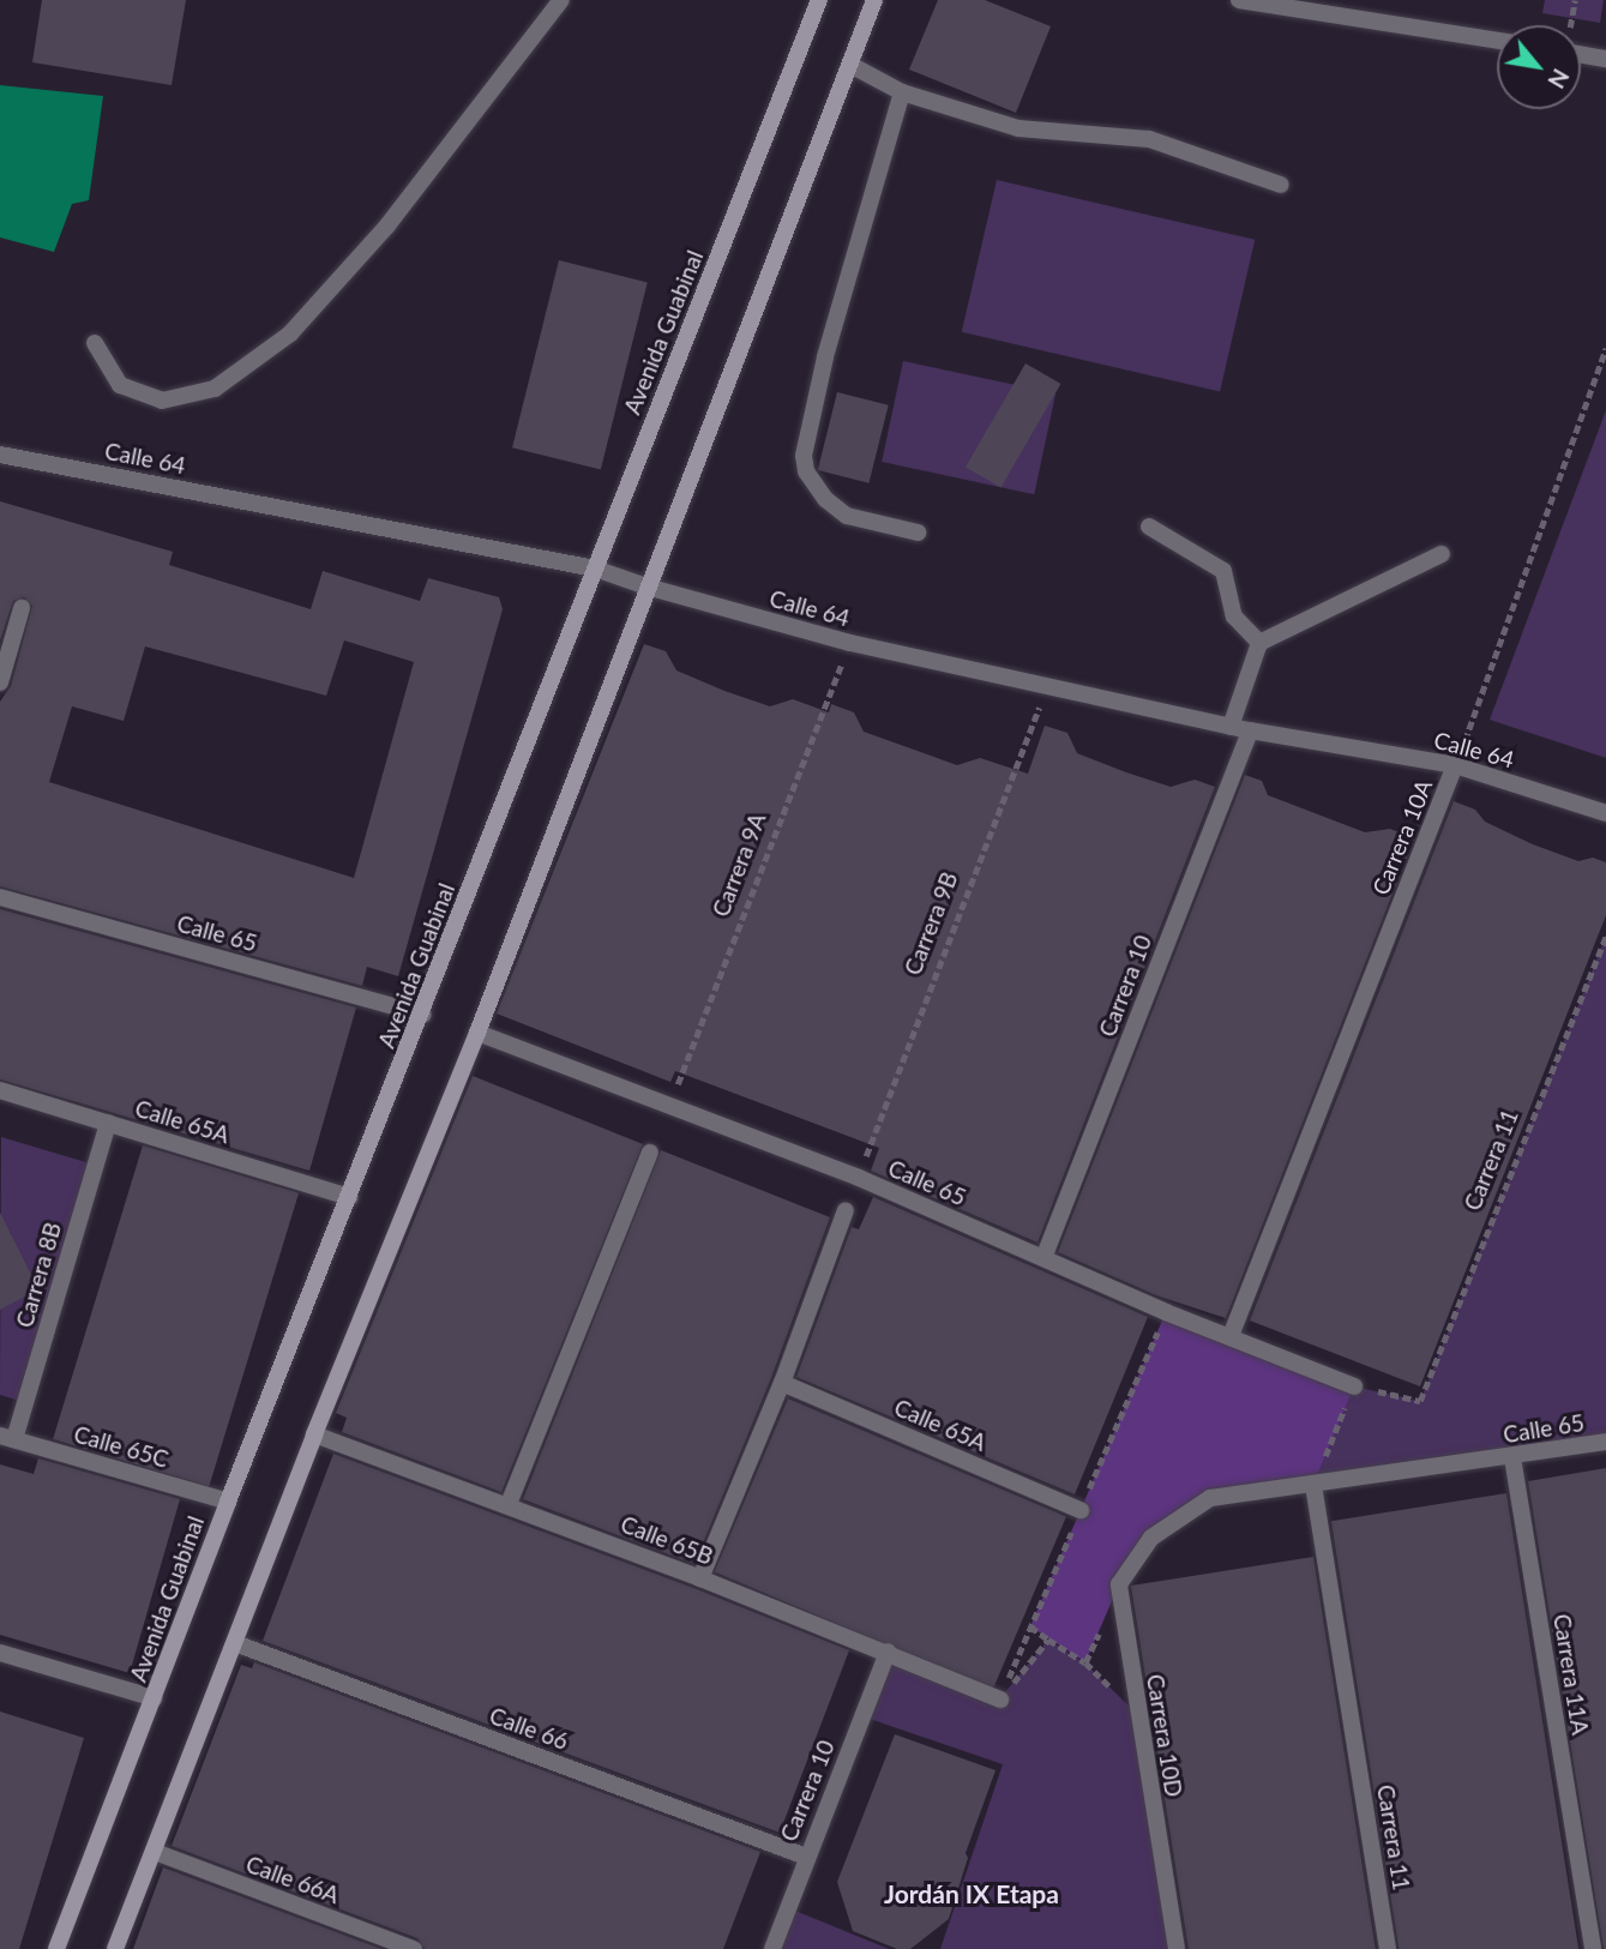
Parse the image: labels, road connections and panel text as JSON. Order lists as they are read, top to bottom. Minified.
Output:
{"streets":{"main road":["Avenida Guabinal"],"street":["Calle 64","Carrera 10A","Calle 65","Carrera 10","Calle 65A","Carrera 11","Carrera 8B","Calle 65C","Calle 65B","Carrera 11A","Calle 66","Carrera 10D","Calle 66A"],"path":["Carrera 9A","Carrera 9B"]},"crossings":[["Avenida Guabinal","Calle 64"],["Avenida Guabinal","Calle 65"],["Avenida Guabinal","Calle 65A"],["Avenida Guabinal","Calle 65C"],["Calle 64","Carrera 10A"],["Calle 64","Carrera 9A"],["Calle 64","Carrera 9B"],["Calle 64","Carrera 10"],["Carrera 10A","Calle 65"],["Carrera 9A","Calle 65"],["Carrera 9B","Calle 65"],["Calle 65","Carrera 10"],["Calle 65","Carrera 11"],["Calle 65","Carrera 11A"],["Calle 65","Carrera 10D"],["Carrera 10","Calle 65B"],["Carrera 10","Calle 66"],["Calle 65A","Carrera 8B"],["Carrera 8B","Calle 65C"]],"districts":["Jordán IX Etapa"],"north":"bottom right"}
